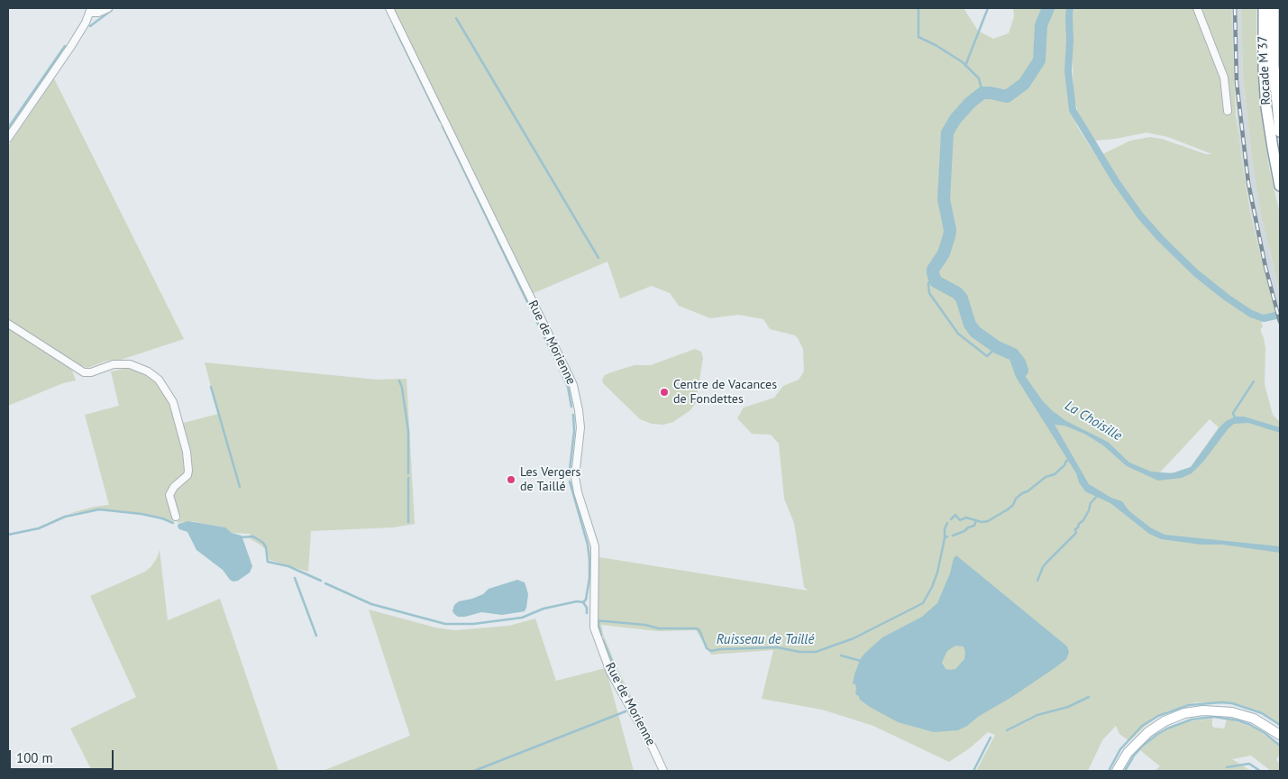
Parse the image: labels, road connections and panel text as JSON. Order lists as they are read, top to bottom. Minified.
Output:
{"streets":{"highway":["Rocade M 37"],"street":["Rue de Morienne"]},"water":["La Choisille","Ruisseau de Taillé"],"places":["Centre de Vacances de Fondettes","Les Vergers de Taillé"],"scale_bar":"100 m"}
